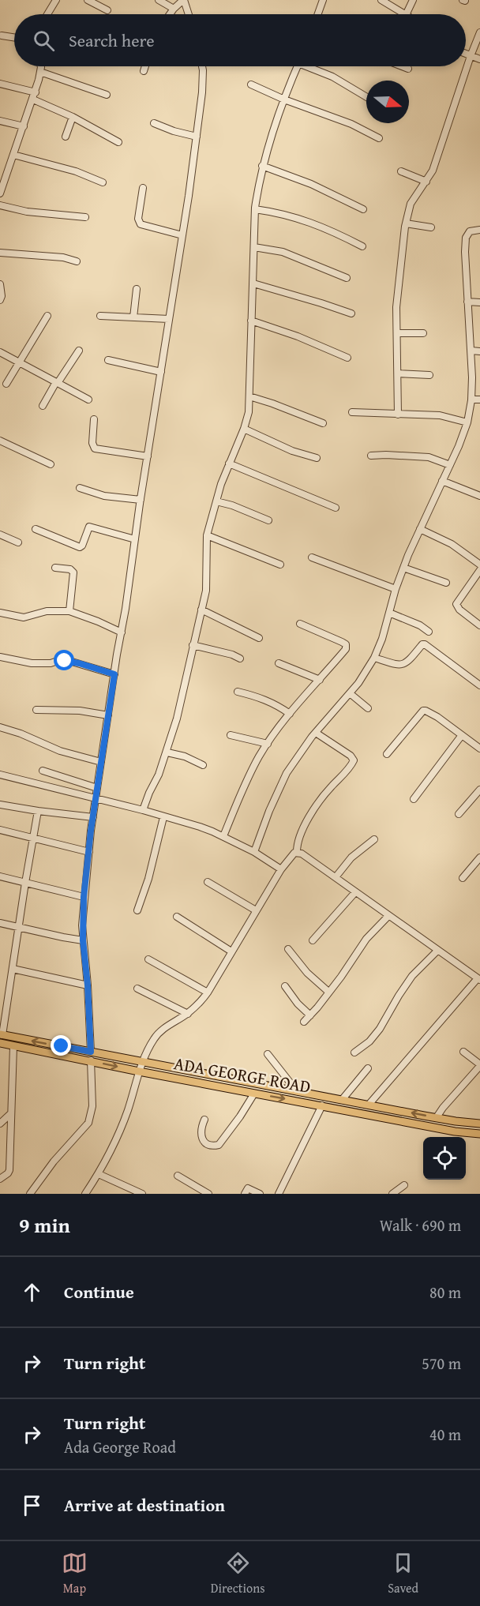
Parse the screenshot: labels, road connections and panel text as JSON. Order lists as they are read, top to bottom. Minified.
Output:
{"streets":{"main road":["ADA GEORGE ROAD"]},"north":"right","page":{"search":"Search here","heading":["9 min","Walk · 690 m"],"list":[["Continue","80 m"],["Turn right","570 m"],["Turn right","Ada George Road","40 m"],"Arrive at destination"],"nav":["Map","Directions","Saved"]}}
